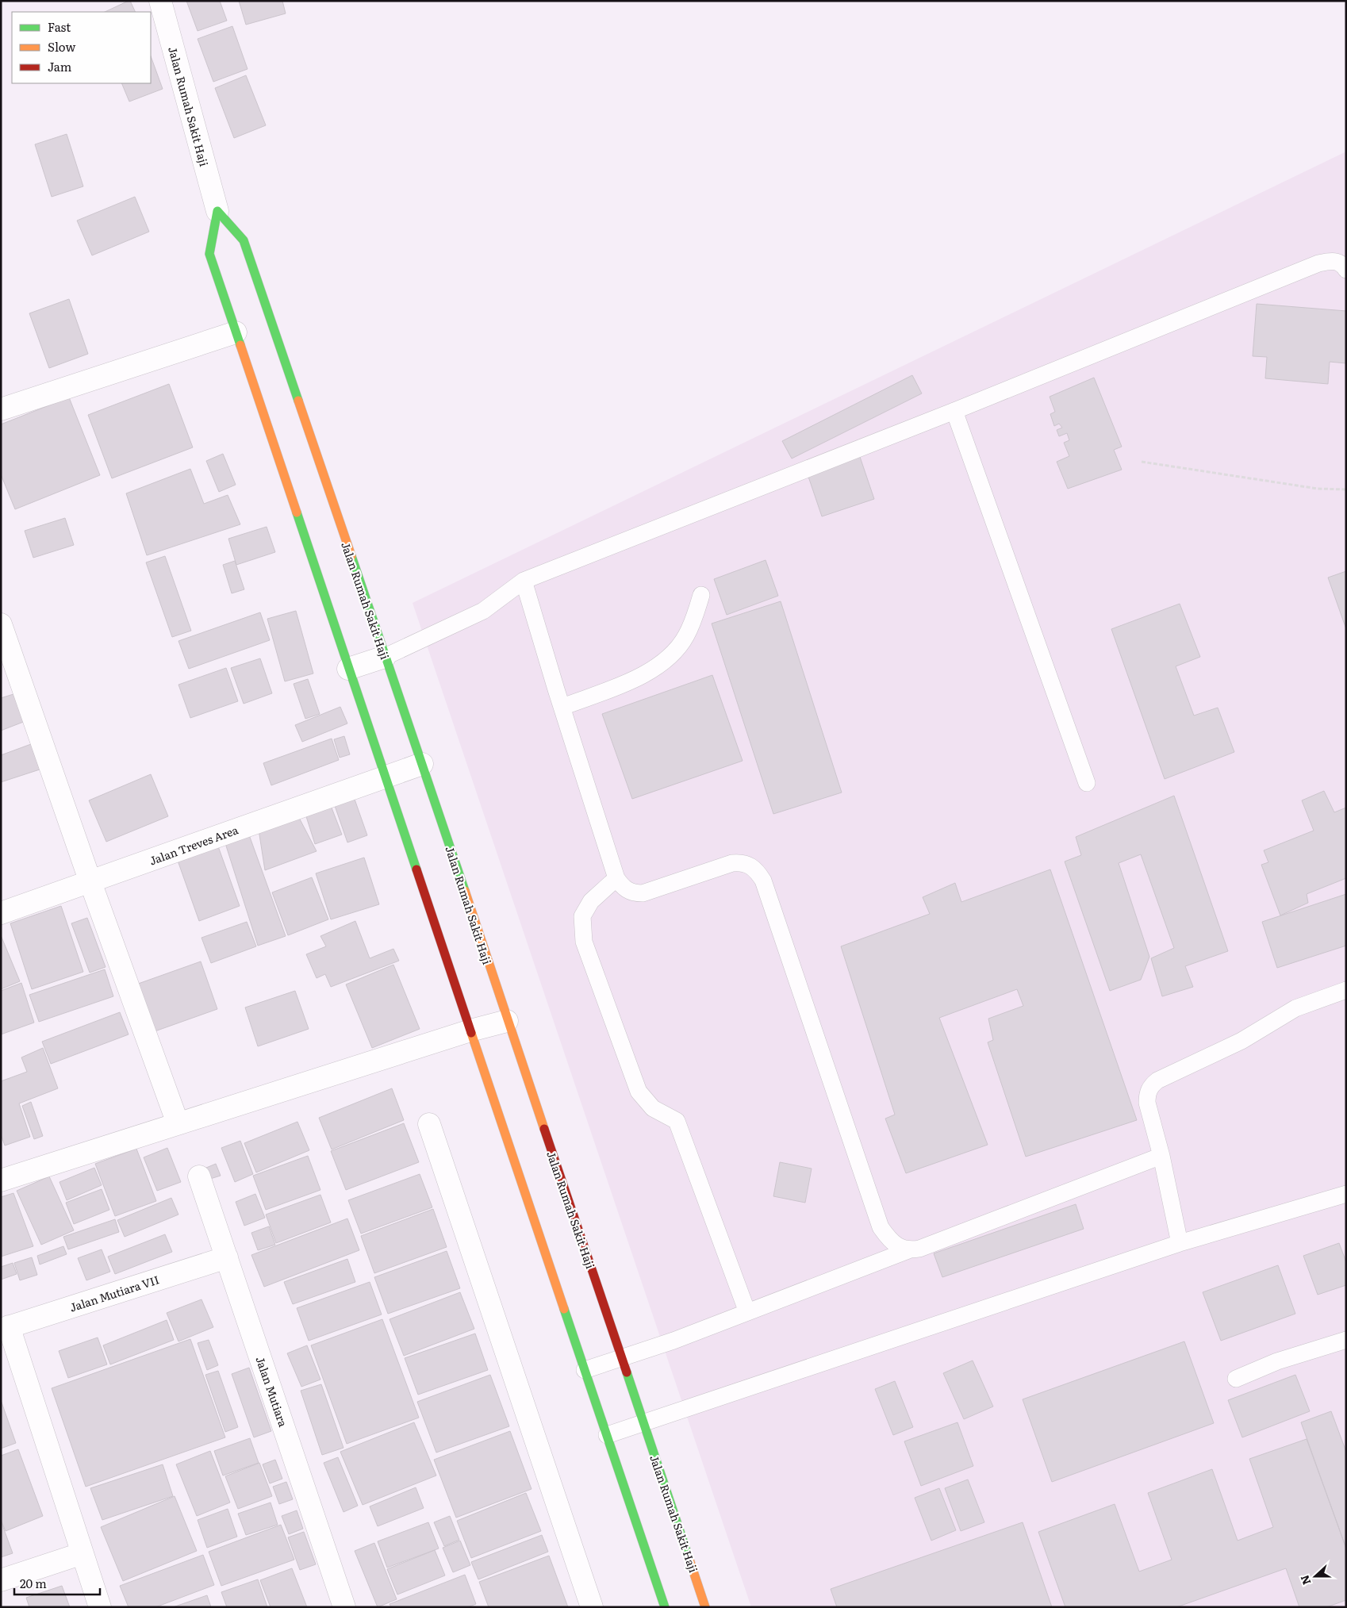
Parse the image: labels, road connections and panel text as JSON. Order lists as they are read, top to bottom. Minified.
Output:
{"streets":{"street":["Jalan Rumah Sakit Haji","Jalan Treves Area","Jalan Mutiara VII","Jalan Mutiara"]},"crossings":[["Jalan Rumah Sakit Haji","Jalan Treves Area"],["Jalan Mutiara VII","Jalan Mutiara"]],"legend":["Fast","Slow","Jam"],"scale_bar":"20 m","north":"left"}
